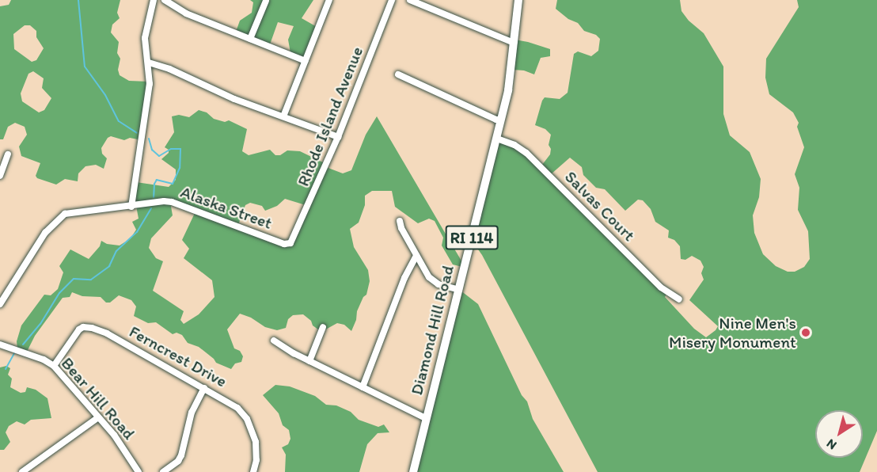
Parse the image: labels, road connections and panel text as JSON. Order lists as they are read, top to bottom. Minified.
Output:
{"streets":{"main road":["RI 114","Diamond Hill Road"],"street":["Rhode Island Avenue","Salvas Court","Alaska Street","Ferncrest Drive","Bear Hill Road"]},"crossings":[["Rhode Island Avenue","Alaska Street"],["Salvas Court","Diamond Hill Road"],["Ferncrest Drive","Bear Hill Road"]],"places":["Nine Men's Misery Monument"],"north":"bottom left"}
